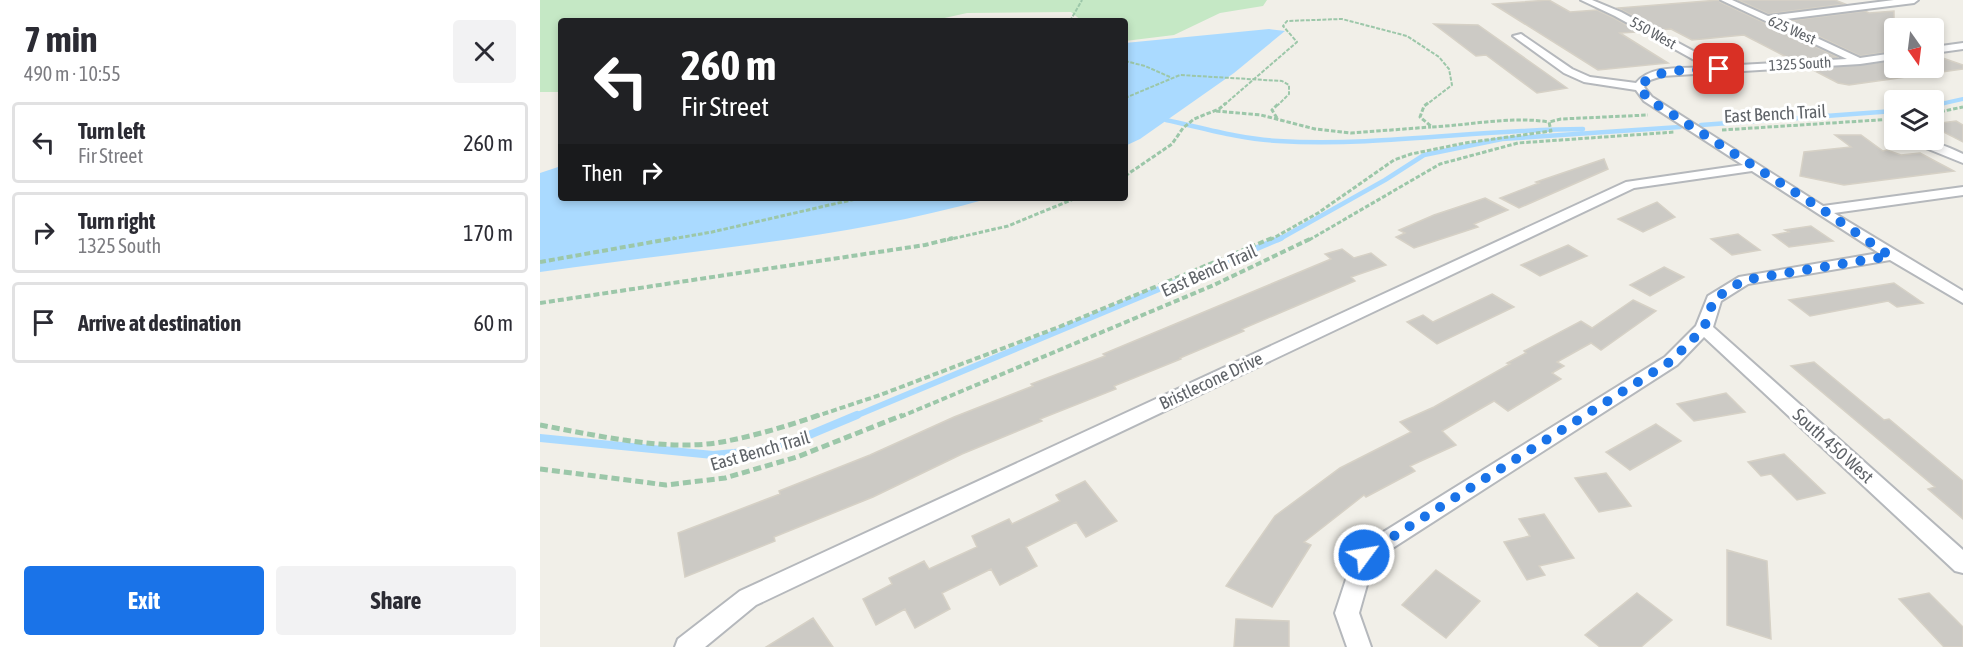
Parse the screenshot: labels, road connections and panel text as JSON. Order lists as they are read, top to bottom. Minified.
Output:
{"streets":{"street":["625 West","550 West","1325 South","Bristlecone Drive","South 450 West"],"path":["East Bench Trail"]},"crossings":[["625 West","1325 South"],["550 West","1325 South"]],"north":"bottom","page":{"heading":["7 min","490 m · 10:55"],"turn":["260 m","Fir Street"],"list":[{"name":"Turn left","note":"Fir Street","value":"260 m"},{"name":"Turn right","note":"1325 South","value":"170 m"},{"name":"Arrive at destination","value":"60 m"}],"then":"Then","buttons":["Exit","Share"]}}
